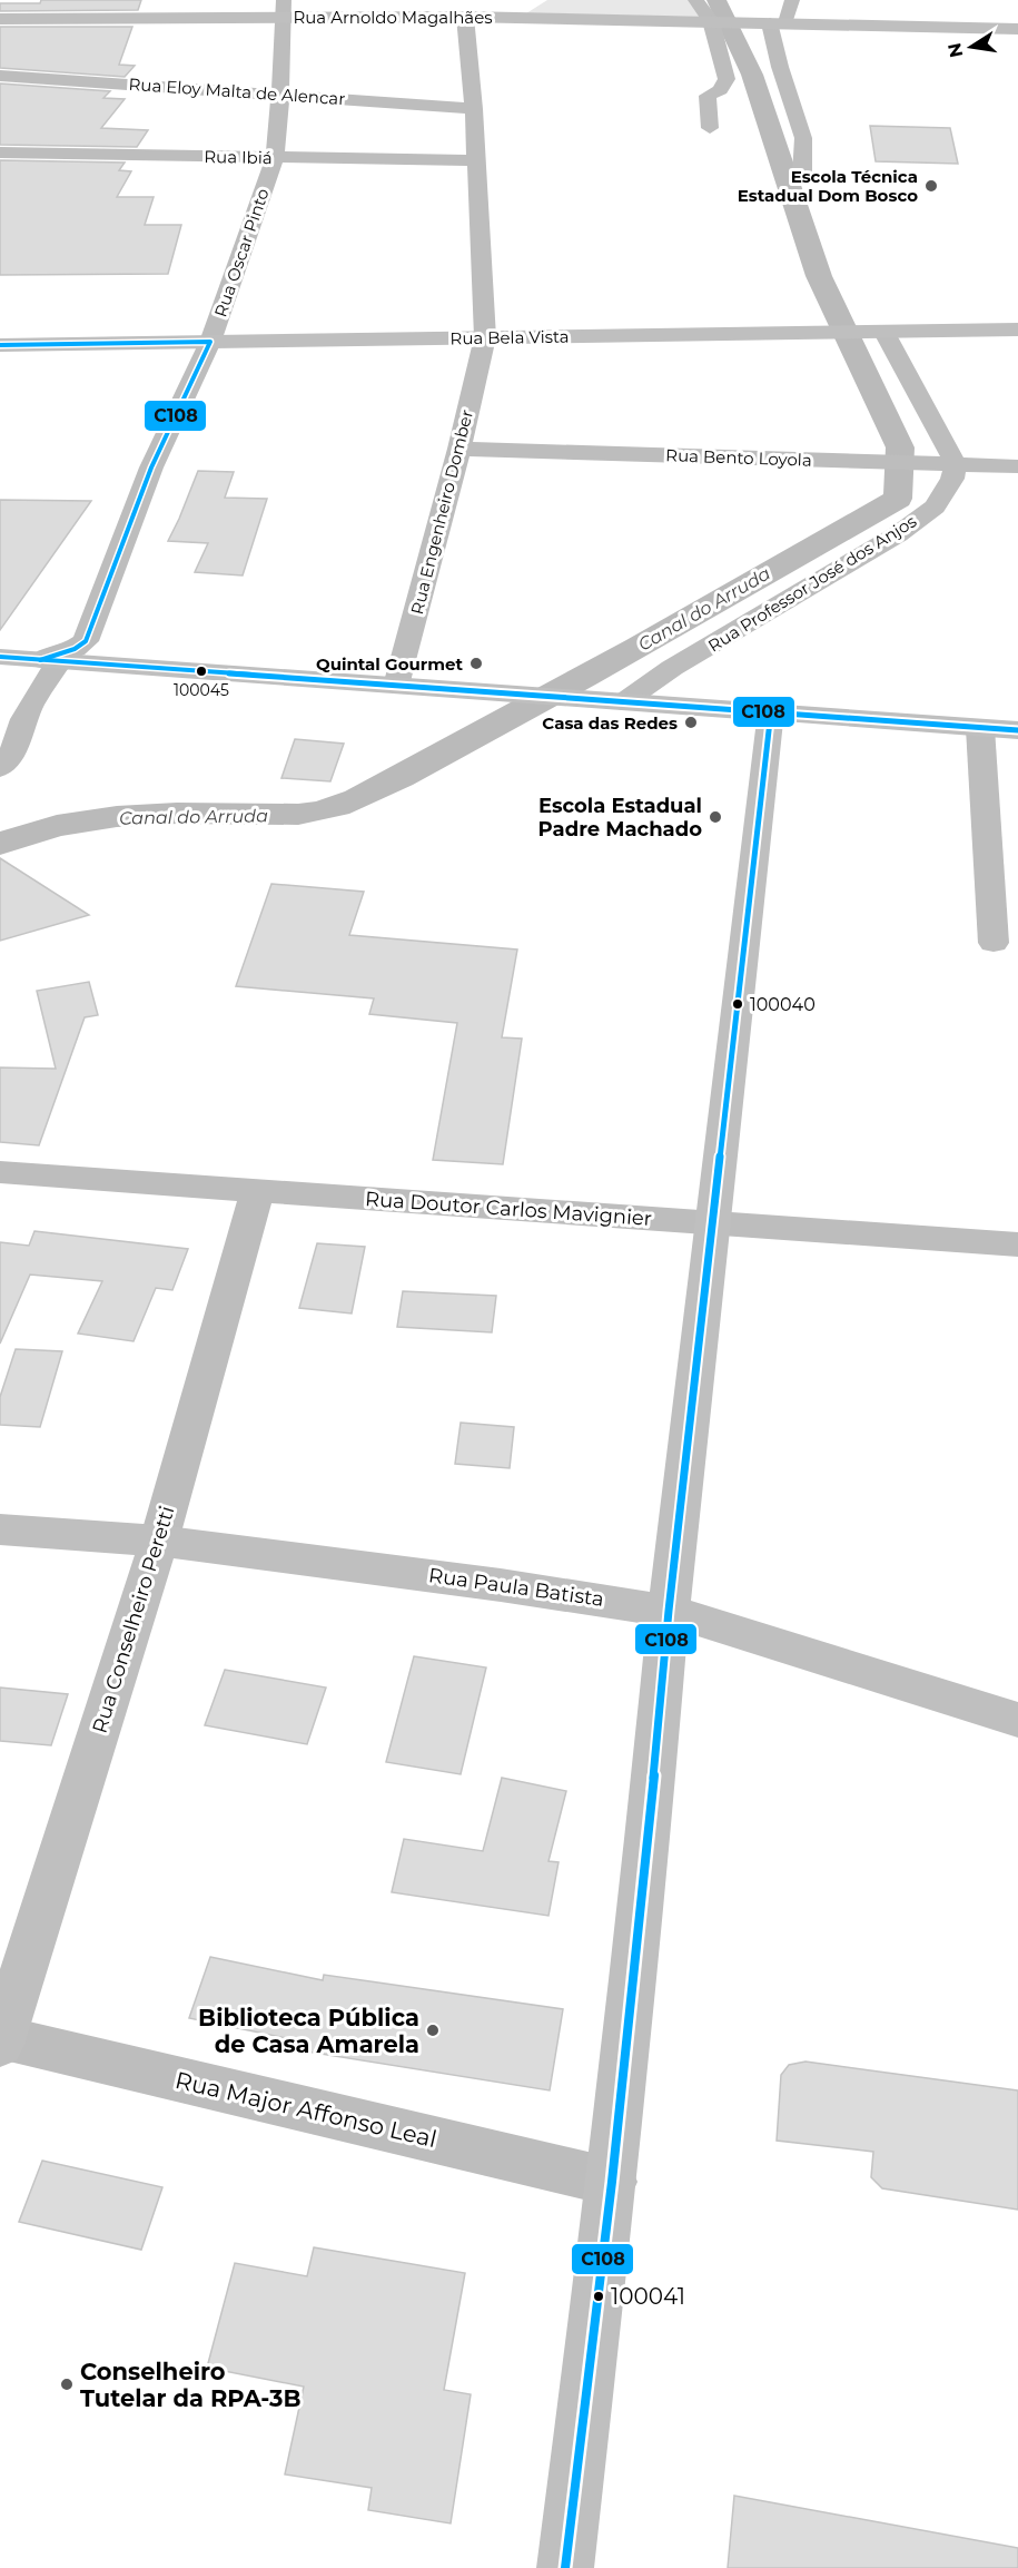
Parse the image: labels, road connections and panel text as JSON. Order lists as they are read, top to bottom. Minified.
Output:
{"streets":{"street":["Rua Arnoldo Magalhães","Rua Eloy Malta de Alencar","Rua Ibiá","Rua Oscar Pinto","Rua Bela Vista","Rua Bento Loyola","Rua Engenheiro Domber","Rua Professor José dos Anjos","Rua Doutor Carlos Mavignier","Rua Paula Batista","Rua Conselheiro Peretti","Rua Major Affonso Leal"]},"crossings":[["Rua Arnoldo Magalhães","Rua Oscar Pinto"],["Rua Arnoldo Magalhães","Rua Engenheiro Domber"],["Rua Eloy Malta de Alencar","Rua Oscar Pinto"],["Rua Eloy Malta de Alencar","Rua Engenheiro Domber"],["Rua Ibiá","Rua Oscar Pinto"],["Rua Ibiá","Rua Engenheiro Domber"],["Rua Oscar Pinto","Rua Bela Vista"],["Rua Bela Vista","Rua Engenheiro Domber"],["Rua Bento Loyola","Rua Engenheiro Domber"],["Rua Bento Loyola","Rua Professor José dos Anjos"],["Rua Doutor Carlos Mavignier","Rua Conselheiro Peretti"],["Rua Paula Batista","Rua Conselheiro Peretti"],["Rua Conselheiro Peretti","Rua Major Affonso Leal"]],"water":["Canal do Arruda"],"places":["Escola Técnica Estadual Dom Bosco","Quintal Gourmet","100045","Casa das Redes","Escola Estadual Padre Machado","100040","Biblioteca Pública de Casa Amarela","100041","Conselheiro Tutelar da RPA-3B"],"lines":["transit line C108"],"north":"left"}
